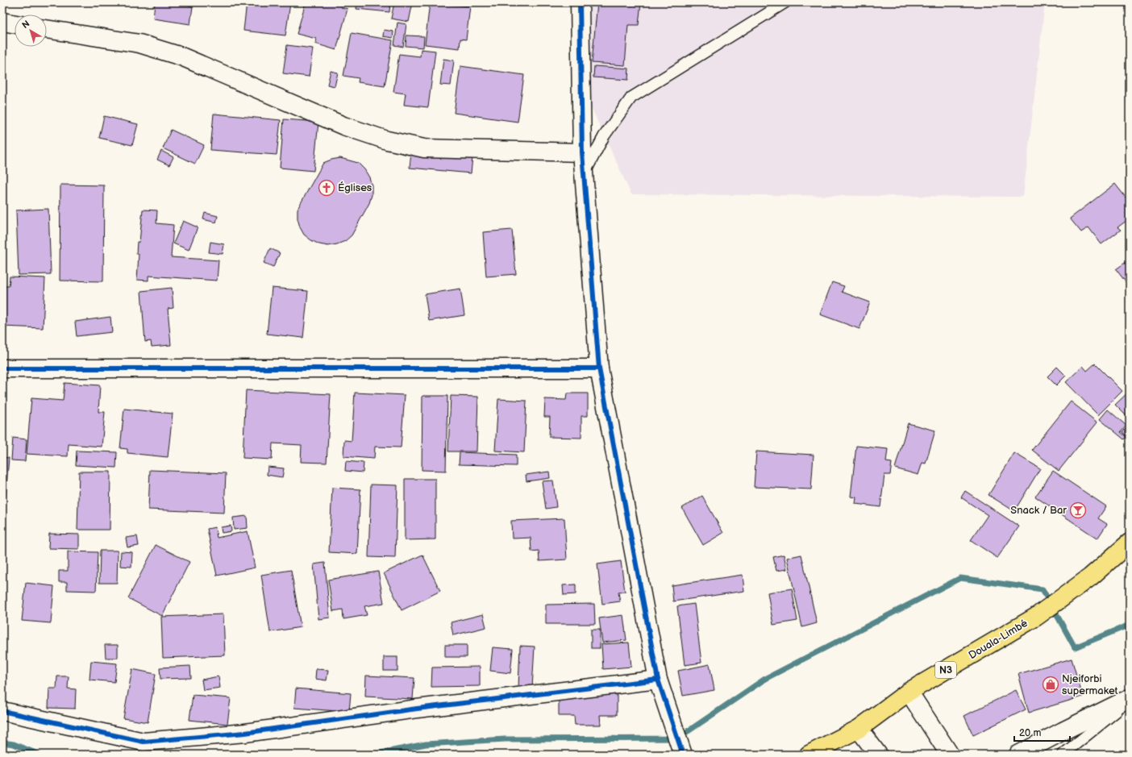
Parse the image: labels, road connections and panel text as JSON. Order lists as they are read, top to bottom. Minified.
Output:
{"streets":{"highway":["Douala-Limbé","N3"]},"places":{"church":["Églises"],"bar":["Snack / Bar"],"shop":["Njeiforbi supermaket"]},"scale_bar":"20 m","north":"top left"}
